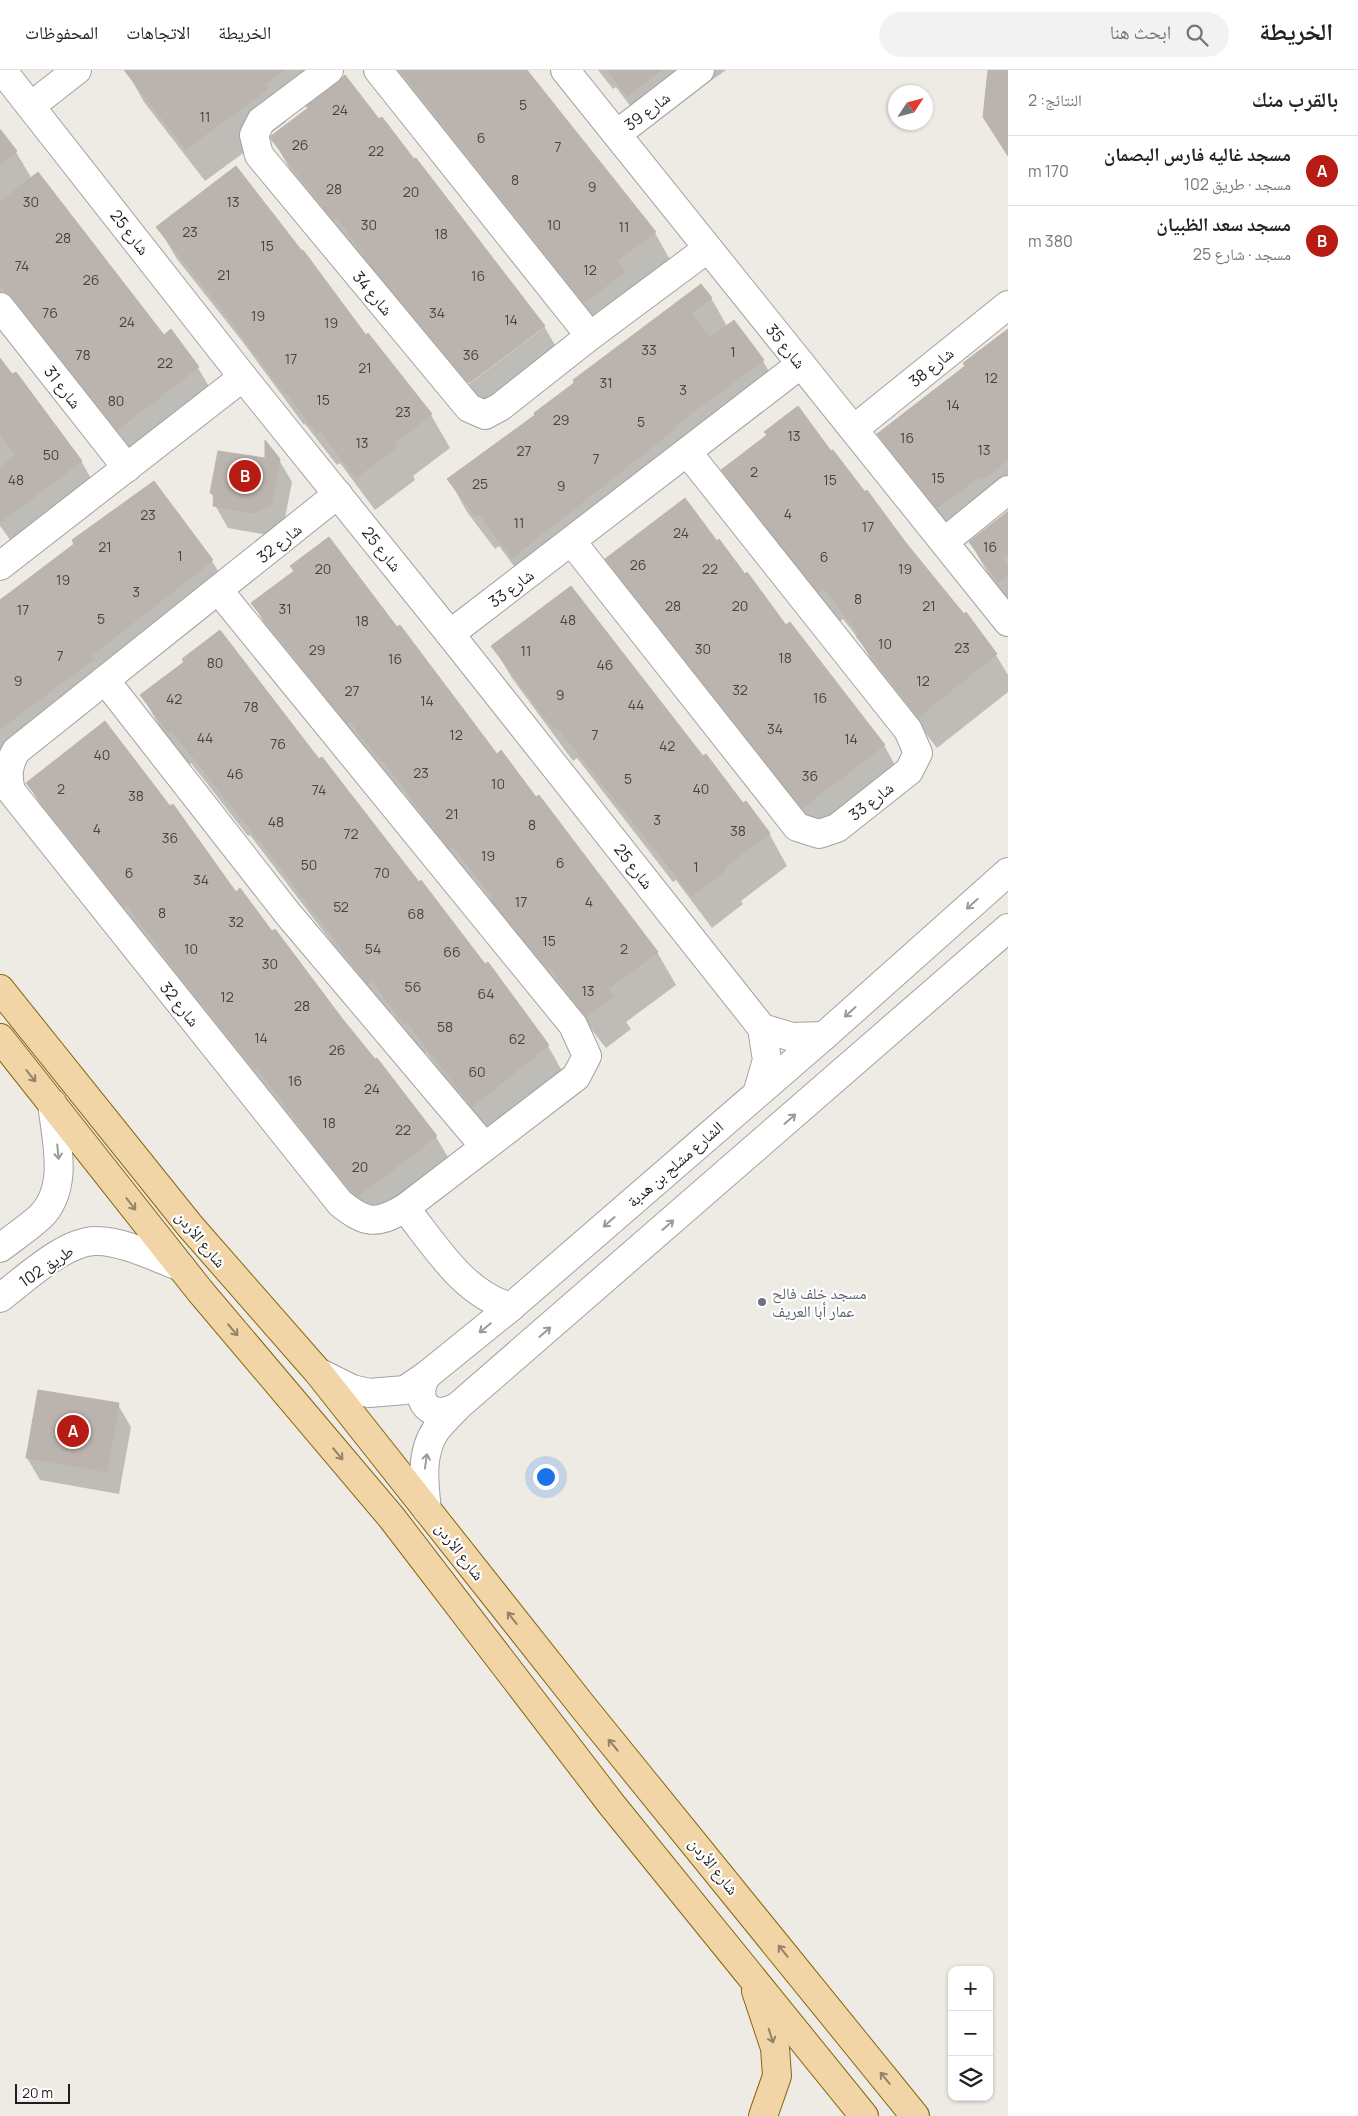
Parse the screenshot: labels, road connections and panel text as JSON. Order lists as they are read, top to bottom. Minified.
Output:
{"streets":{"main road":["شارع الأردن"],"street":["شارع 39","شارع 25","شارع 34","شارع 35","شارع 38","شارع 31","شارع 32","شارع 33","الشارع مشلح بن هدبة","طريق 102"]},"crossings":[["شارع 39","شارع 35"],["شارع 25","شارع 32"],["شارع 25","شارع 33"],["شارع 25","الشارع مشلح بن هدبة"],["شارع 34","شارع 35"],["شارع 35","شارع 38"],["شارع 35","شارع 33"],["الشارع مشلح بن هدبة","شارع الأردن"],["شارع الأردن","طريق 102"]],"places":["مسجد خلف فالح عمار أبا العريف"],"house_numbers":["5","24","11","6","26","7","22","8","9","28","20","30","13","30","10","11","23","18","28","15","74","12","21","16","26","76","34","19","14","24","19","33","1","78","36","17","22","21","12","31","3","15","80","14","23","29","5","13","16","13","13","27","50","7","2","15","48","15","25","9","4","23","11","17","24","21","16","1","6","26","20","22","19","19","3","8","28","20","21","31","17","5","48","18","10","23","30","29","11","7","18","16","80","46","9","12","32","27","9","16","42","14","44","78","34","12","7","44","14","76","42","40","23","46","36","5","10","2","40","74","38","21","3","48","8","4","38","72","36","19","6","50","1","6","70","34","17","4","52","8","68","32","15","10","54","2","66","30","56","13","64","12","28","58","14","62","26","60","16","24","18","22","20"],"scale_bar":"20 m","north":"top right","page":{"header":"الخريطة","search":"ابحث هنا","nav":["الخريطة","الاتجاهات","المحفوظات"],"heading":["بالقرب منك","النتائج: 2"],"list":[{"mark":"A","name":"مسجد غاليه فارس البصمان","note":"مسجد · طريق 102","value":"170 m"},{"mark":"B","name":"مسجد سعد الظبيان","note":"مسجد · شارع 25","value":"380 m"}],"pins":["B","A"],"map_buttons":["+","−"],"scale":"20 m"}}
